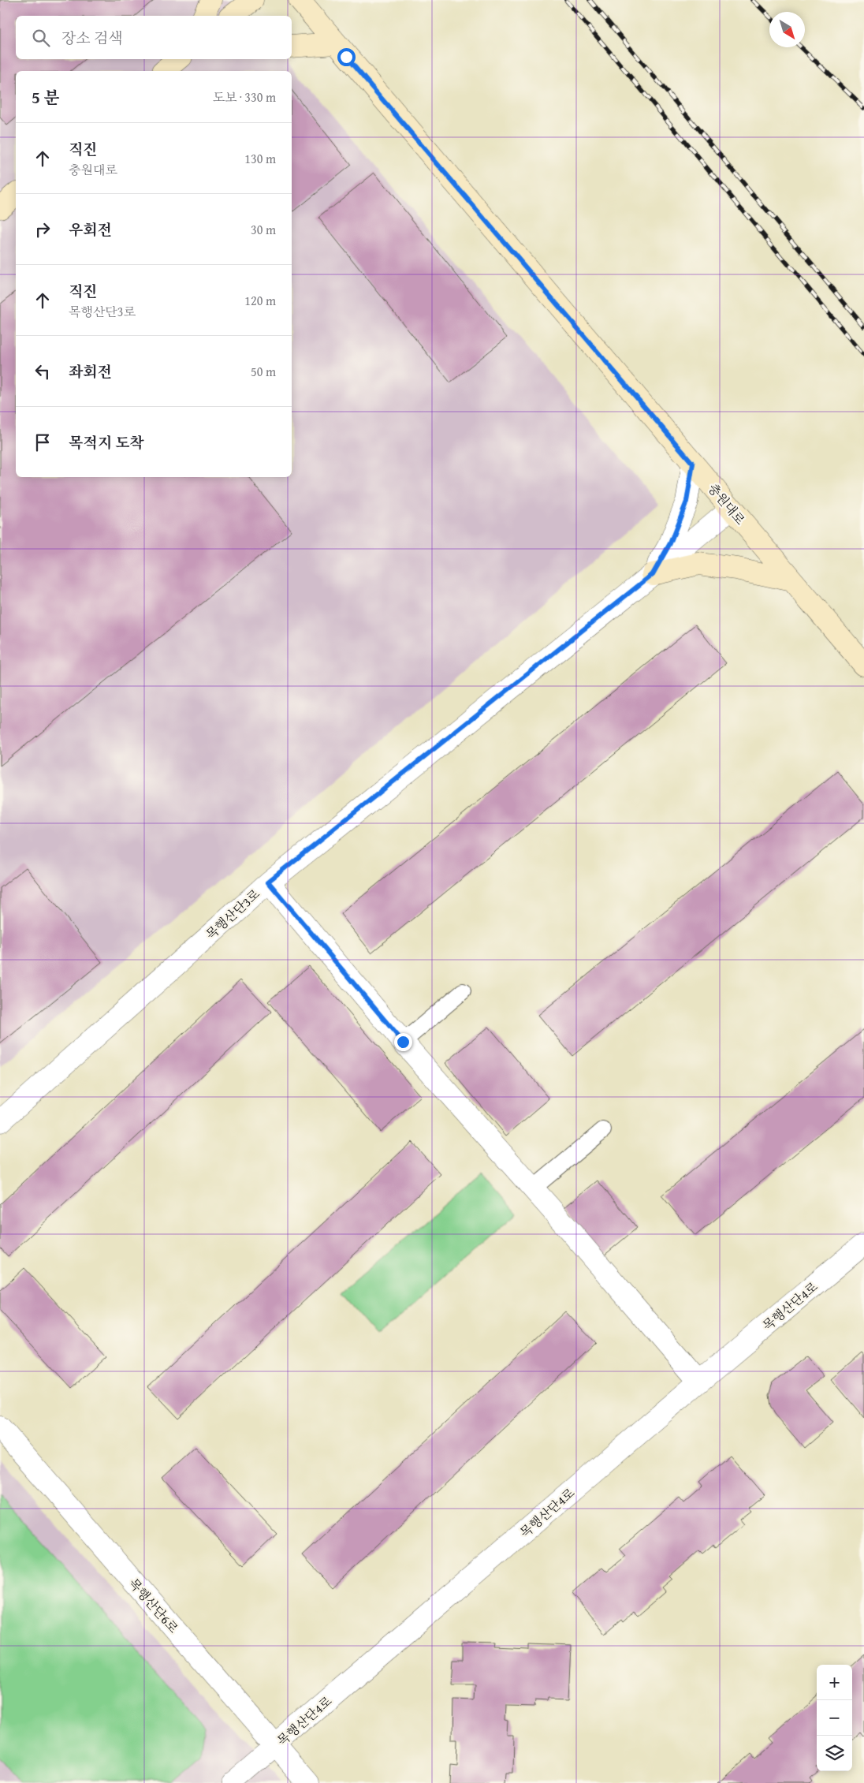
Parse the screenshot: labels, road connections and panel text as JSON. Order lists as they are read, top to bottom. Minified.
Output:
{"streets":{"street":["충원대로","목행산단3로","목행산단4로","목행산단6로"]},"crossings":[["충원대로","목행산단3로"],["목행산단4로","목행산단6로"]],"north":"bottom right","page":{"search":"장소 검색","heading":["5 분","도보 · 330 m"],"list":[["직진","충원대로","130 m"],["우회전","30 m"],["직진","목행산단3로","120 m"],["좌회전","50 m"],"목적지 도착"],"map_buttons":["+","−"]}}
